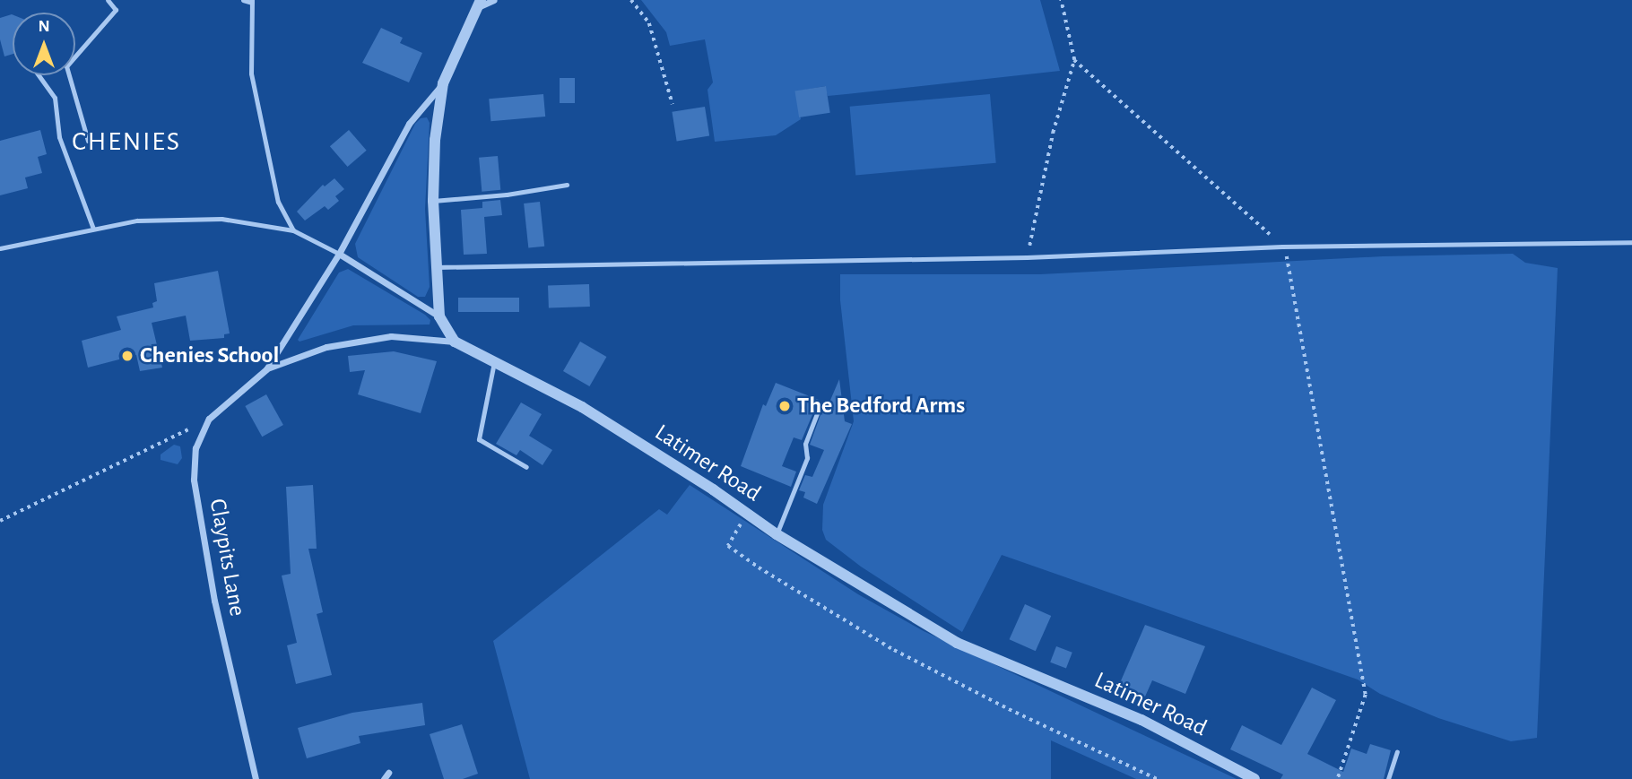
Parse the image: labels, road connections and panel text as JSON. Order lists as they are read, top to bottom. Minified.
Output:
{"streets":{"street":["Latimer Road","Claypits Lane"]},"crossings":[["Latimer Road","Claypits Lane"]],"districts":["CHENIES"],"places":["Chenies School","The Bedford Arms"],"north":"top"}
